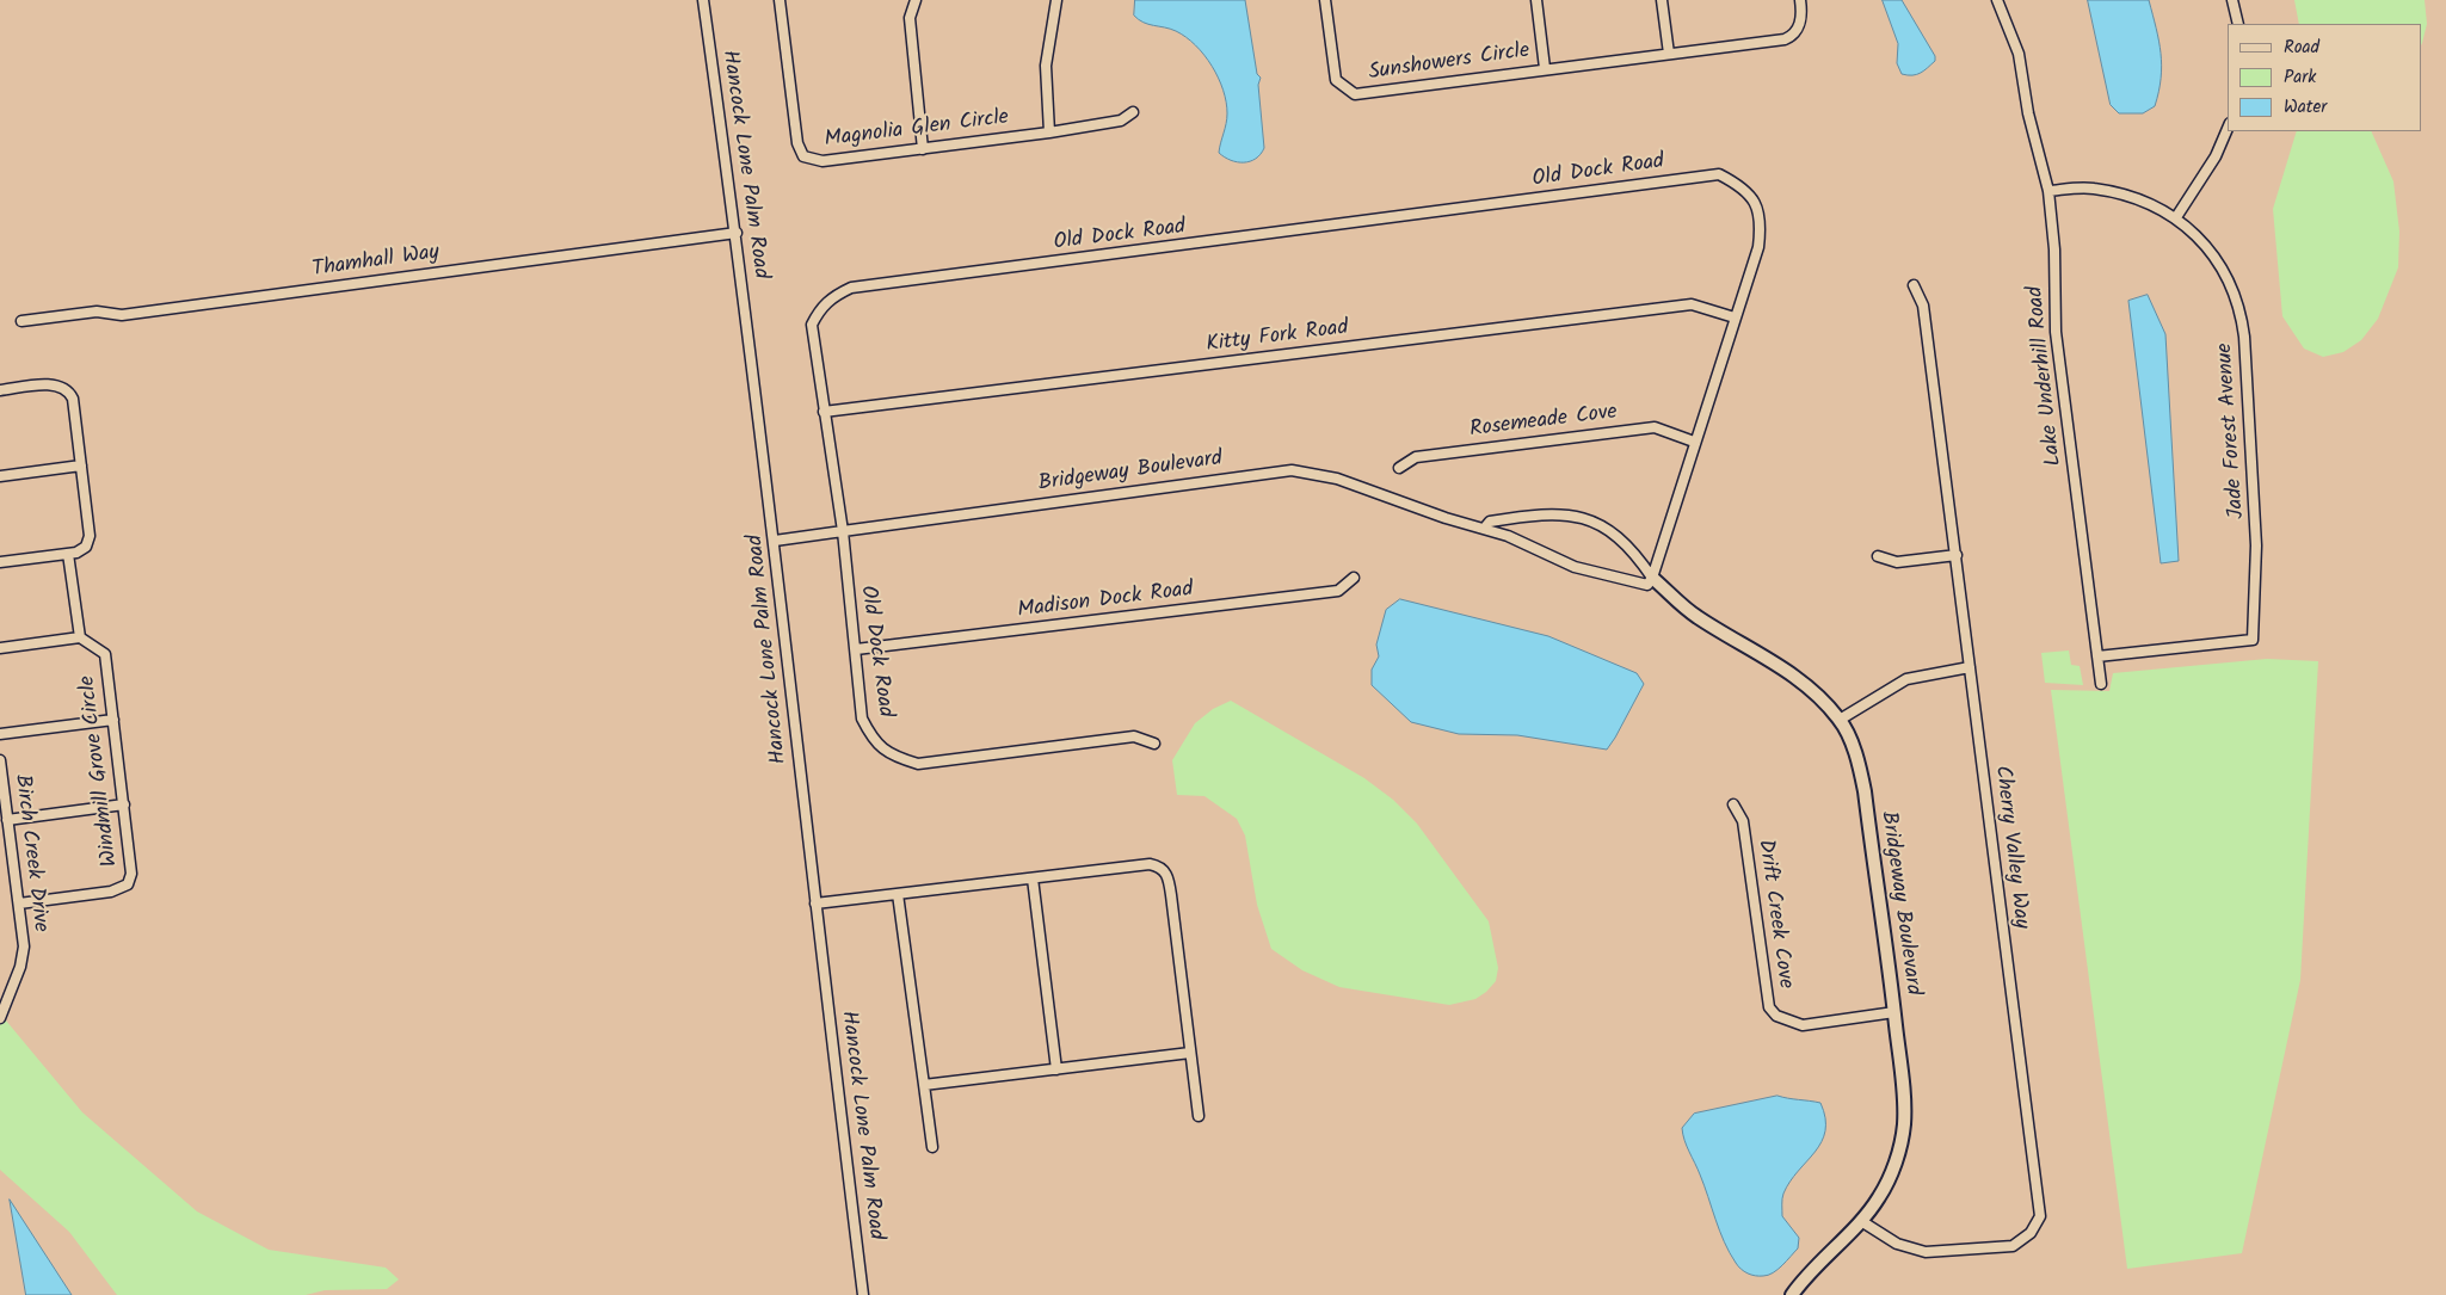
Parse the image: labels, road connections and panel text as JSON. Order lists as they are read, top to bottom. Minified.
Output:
{"streets":{"street":["Sunshowers Circle","Magnolia Glen Circle","Hancock Lone Palm Road","Old Dock Road","Thamhall Way","Kitty Fork Road","Lake Underhill Road","Rosemeade Cove","Jade Forest Avenue","Bridgeway Boulevard","Madison Dock Road","Windmill Grove Circle","Cherry Valley Way","Birch Creek Drive","Drift Creek Cove"]},"crossings":[["Hancock Lone Palm Road","Thamhall Way"],["Hancock Lone Palm Road","Bridgeway Boulevard"],["Old Dock Road","Kitty Fork Road"],["Old Dock Road","Rosemeade Cove"],["Old Dock Road","Bridgeway Boulevard"],["Old Dock Road","Madison Dock Road"],["Lake Underhill Road","Jade Forest Avenue"],["Bridgeway Boulevard","Cherry Valley Way"],["Bridgeway Boulevard","Drift Creek Cove"],["Windmill Grove Circle","Birch Creek Drive"]],"legend":["Road","Park","Water"]}
